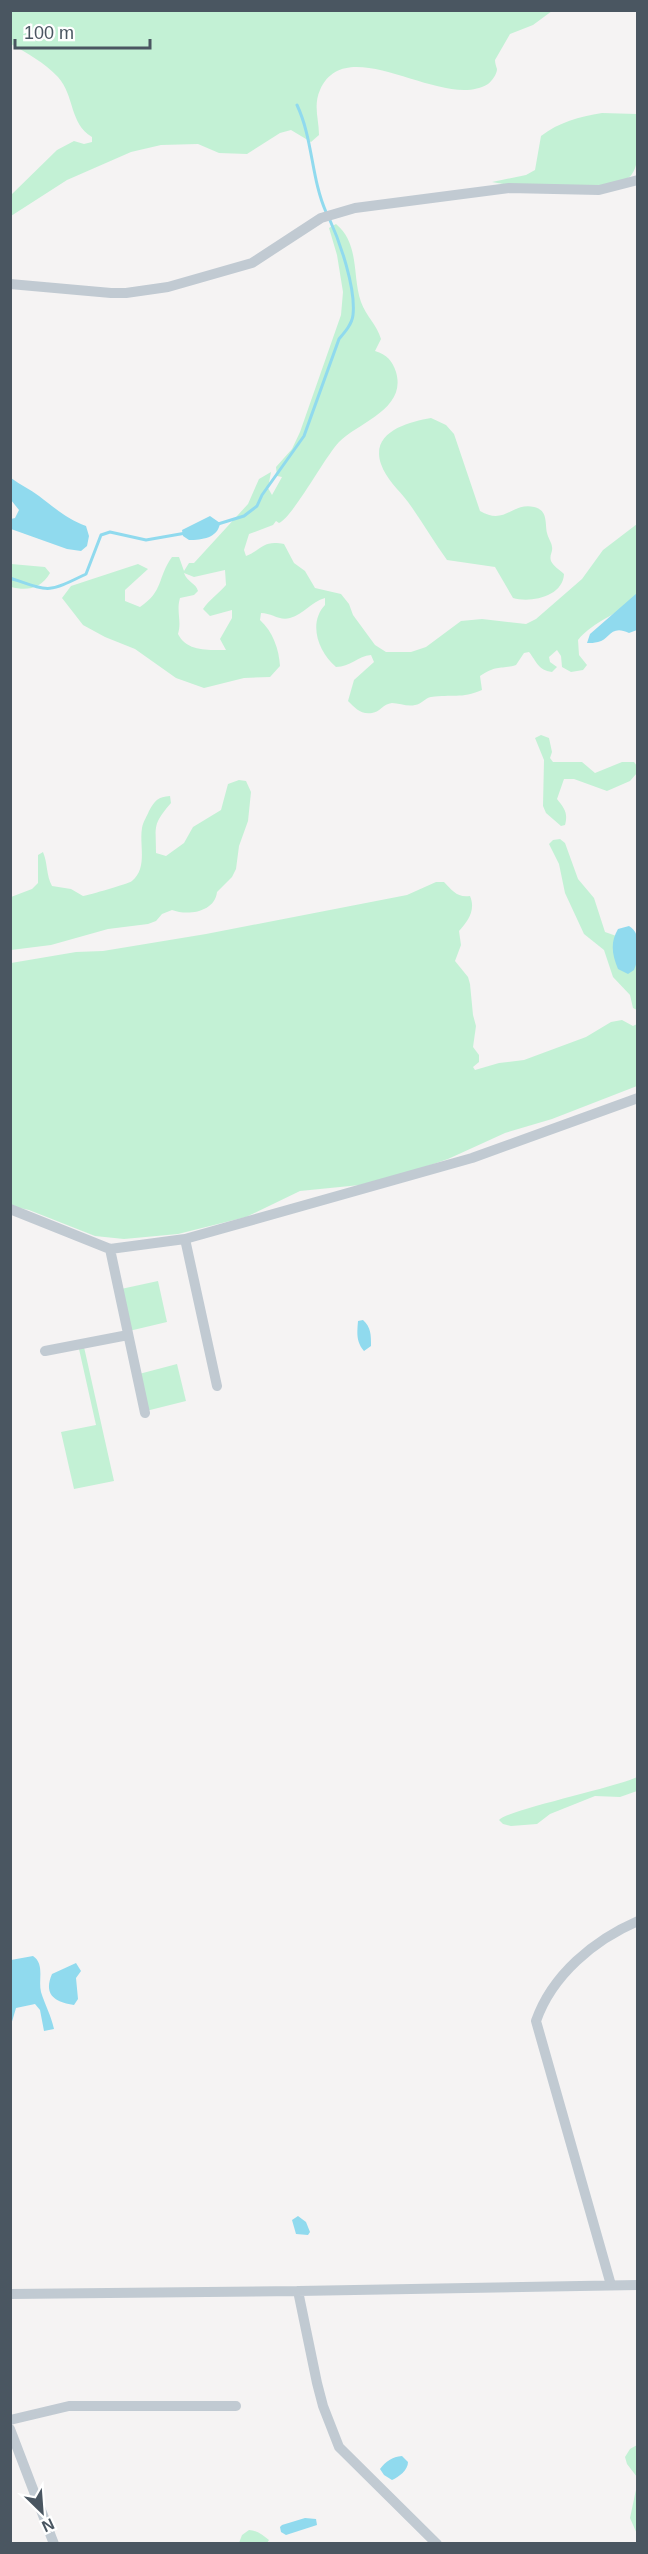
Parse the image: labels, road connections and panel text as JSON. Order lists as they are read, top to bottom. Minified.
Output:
{"scale_bar":"100 m","north":"bottom right"}
